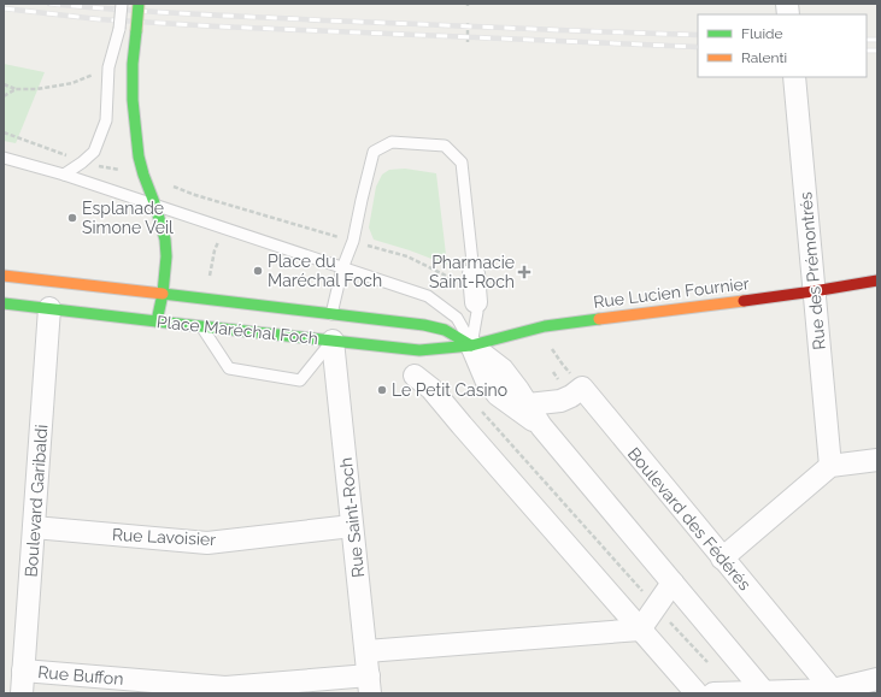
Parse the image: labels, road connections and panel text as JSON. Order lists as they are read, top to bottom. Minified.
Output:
{"streets":{"main road":["Rue Lucien Fournier","Place Maréchal Foch"],"street":["Rue des Prémontrés","Boulevard Garibaldi","Rue Saint-Roch","Boulevard des Fédérés","Rue Lavoisier","Rue Buffon"]},"crossings":[["Rue des Prémontrés","Rue Lucien Fournier"],["Rue Lucien Fournier","Place Maréchal Foch"],["Place Maréchal Foch","Boulevard Garibaldi"],["Place Maréchal Foch","Rue Saint-Roch"],["Boulevard Garibaldi","Rue Lavoisier"],["Boulevard Garibaldi","Rue Buffon"],["Rue Saint-Roch","Rue Lavoisier"],["Rue Saint-Roch","Rue Buffon"]],"places":{"other":["Esplanade Simone Veil","Place du Maréchal Foch","Le Petit Casino"],"health":["Pharmacie Saint-Roch"]},"legend":["Fluide","Ralenti"]}
